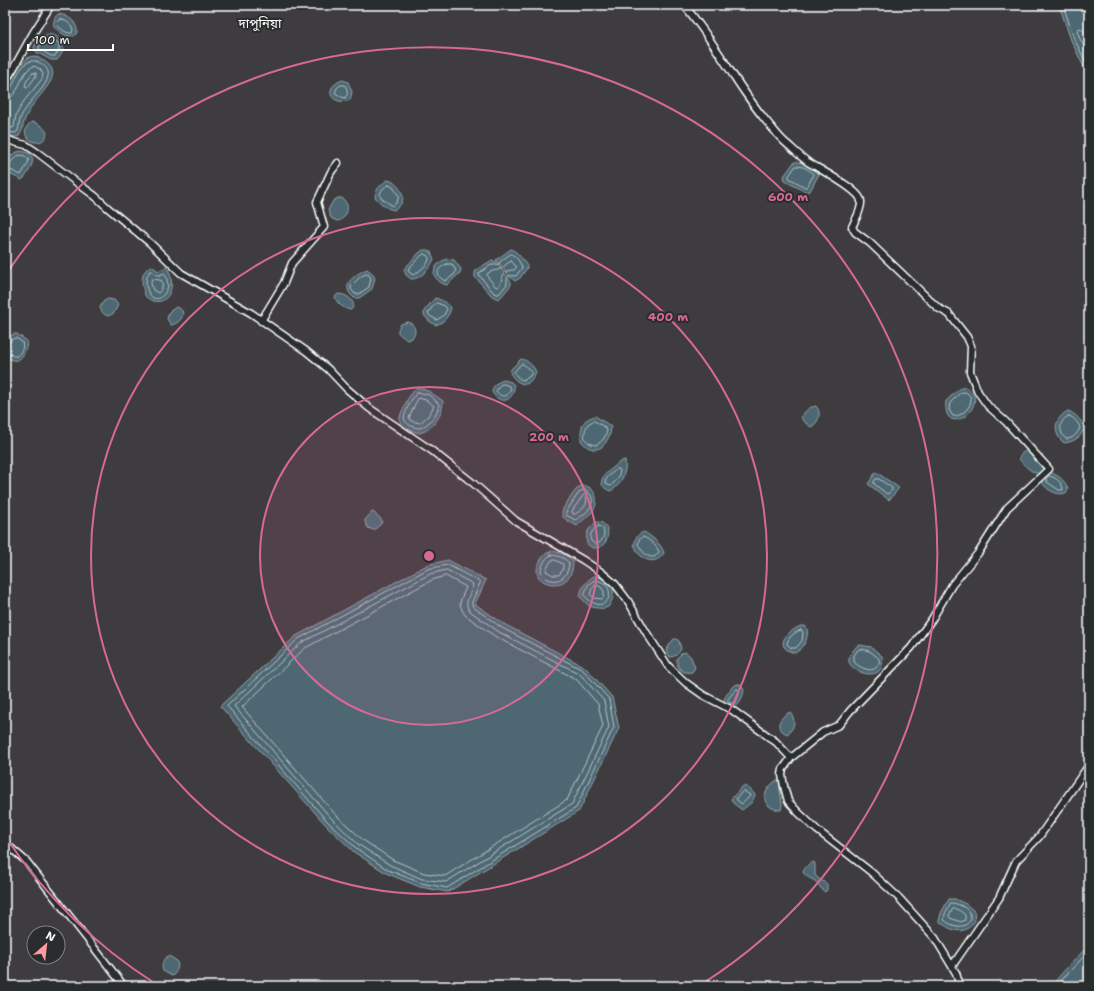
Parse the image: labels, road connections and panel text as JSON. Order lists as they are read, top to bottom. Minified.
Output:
{"districts":["দাপুনিয়া"],"scale_bar":"100 m","north":"top right","rings":["600 m","400 m","200 m"]}
